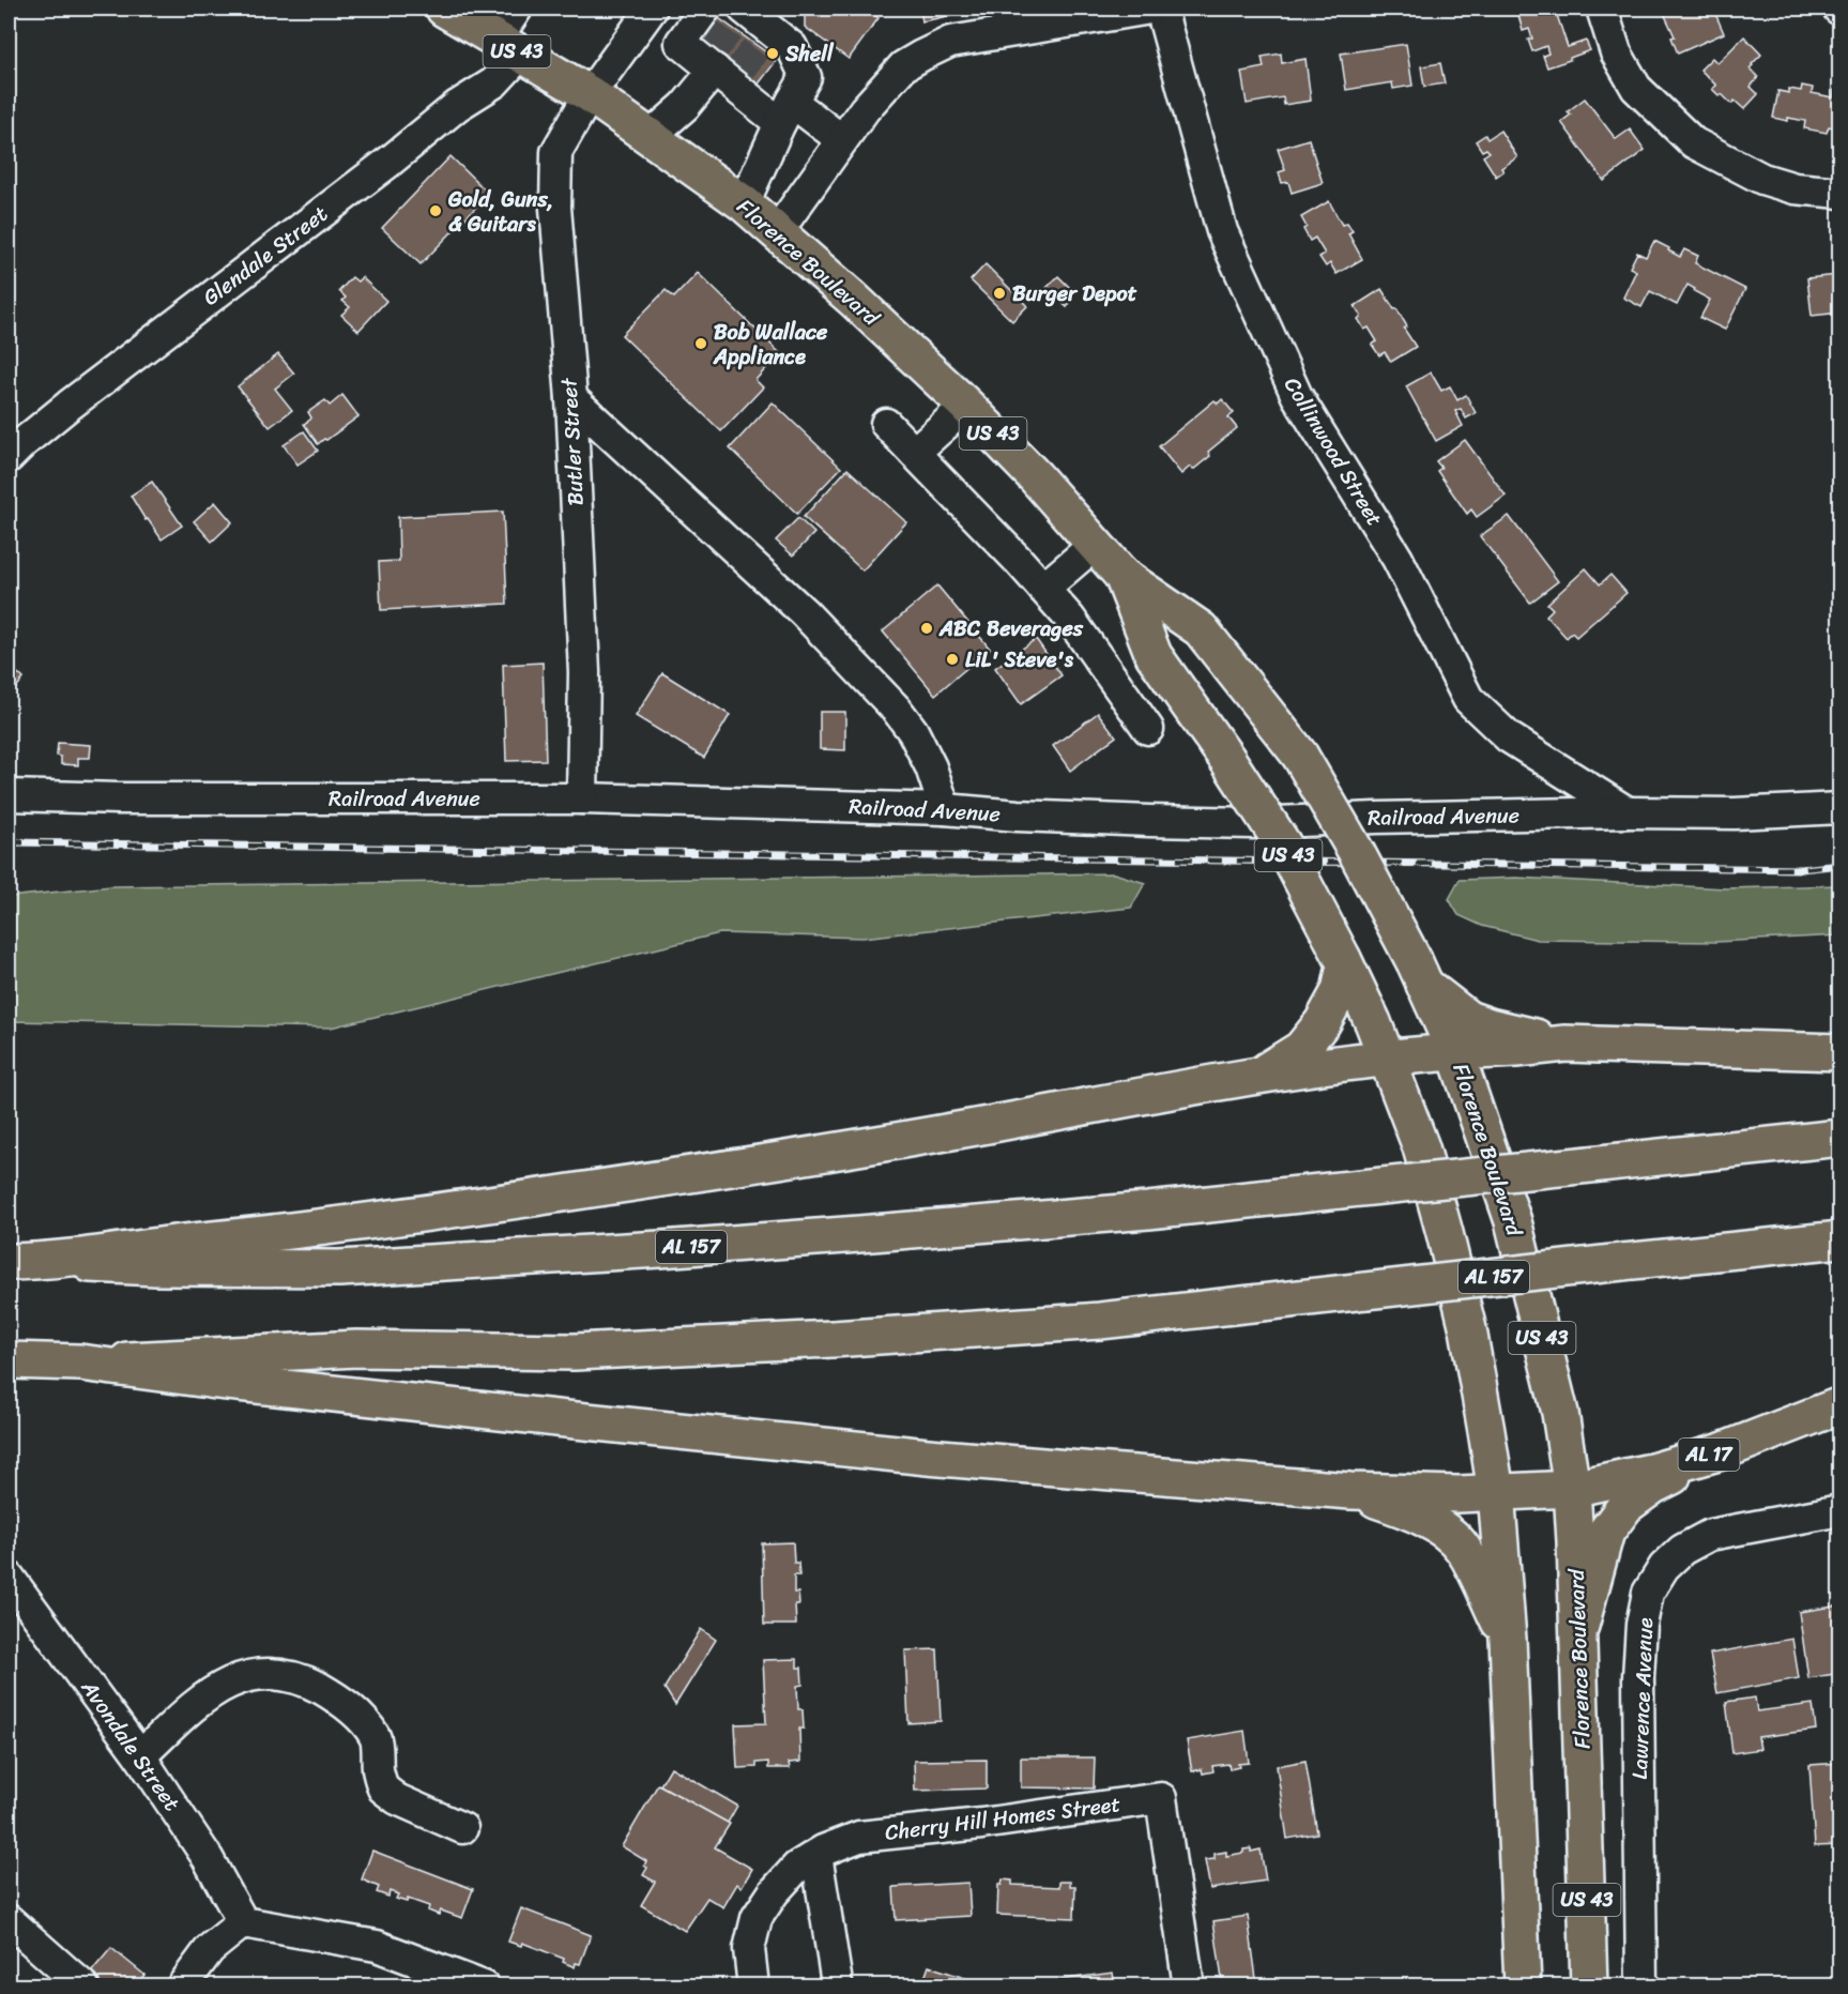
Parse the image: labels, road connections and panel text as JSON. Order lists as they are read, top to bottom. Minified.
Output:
{"streets":{"main road":["US 43","Florence Boulevard","AL 157","AL 17"],"street":["Glendale Street","Butler Street","Collinwood Street","Railroad Avenue","Lawrence Avenue","Avondale Street","Cherry Hill Homes Street"]},"crossings":[["Glendale Street","Florence Boulevard"],["Florence Boulevard","Butler Street"],["Florence Boulevard","AL 17"],["Butler Street","Railroad Avenue"],["Collinwood Street","Railroad Avenue"]],"places":["Shell","Gold, Guns, & Guitars","Burger Depot","Bob Wallace Appliance","ABC Beverages","LiL' Steve's"]}
